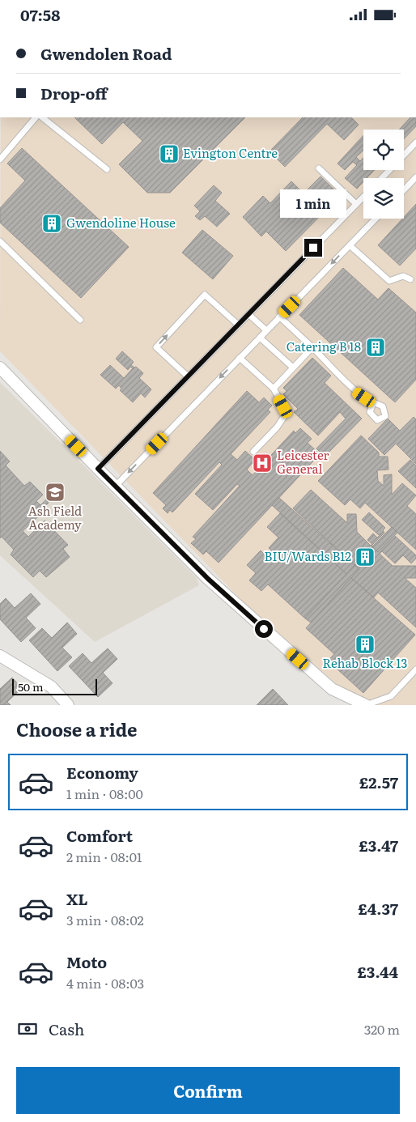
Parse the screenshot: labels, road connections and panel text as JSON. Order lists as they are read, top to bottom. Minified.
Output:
{"places":{"building":["Evington Centre","Gwendoline House","Catering B 18","BIU/Wards B12","Rehab Block 13"],"hospital":["Leicester General"],"school or university":["Ash Field Academy"]},"scale_bar":"50 m","page":{"status":"07:58","banner":["Gwendolen Road","Drop-off"],"bubble":"1 min","scale":"50 m","heading":"Choose a ride","list":[{"name":"Economy","note":"1 min · 08:00","value":"£2.57"},{"name":"Comfort","note":"2 min · 08:01","value":"£3.47"},{"name":"XL","note":"3 min · 08:02","value":"£4.37"},{"name":"Moto","note":"4 min · 08:03","value":"£3.44"}],"pay":["Cash","320 m"],"buttons":"Confirm"}}
